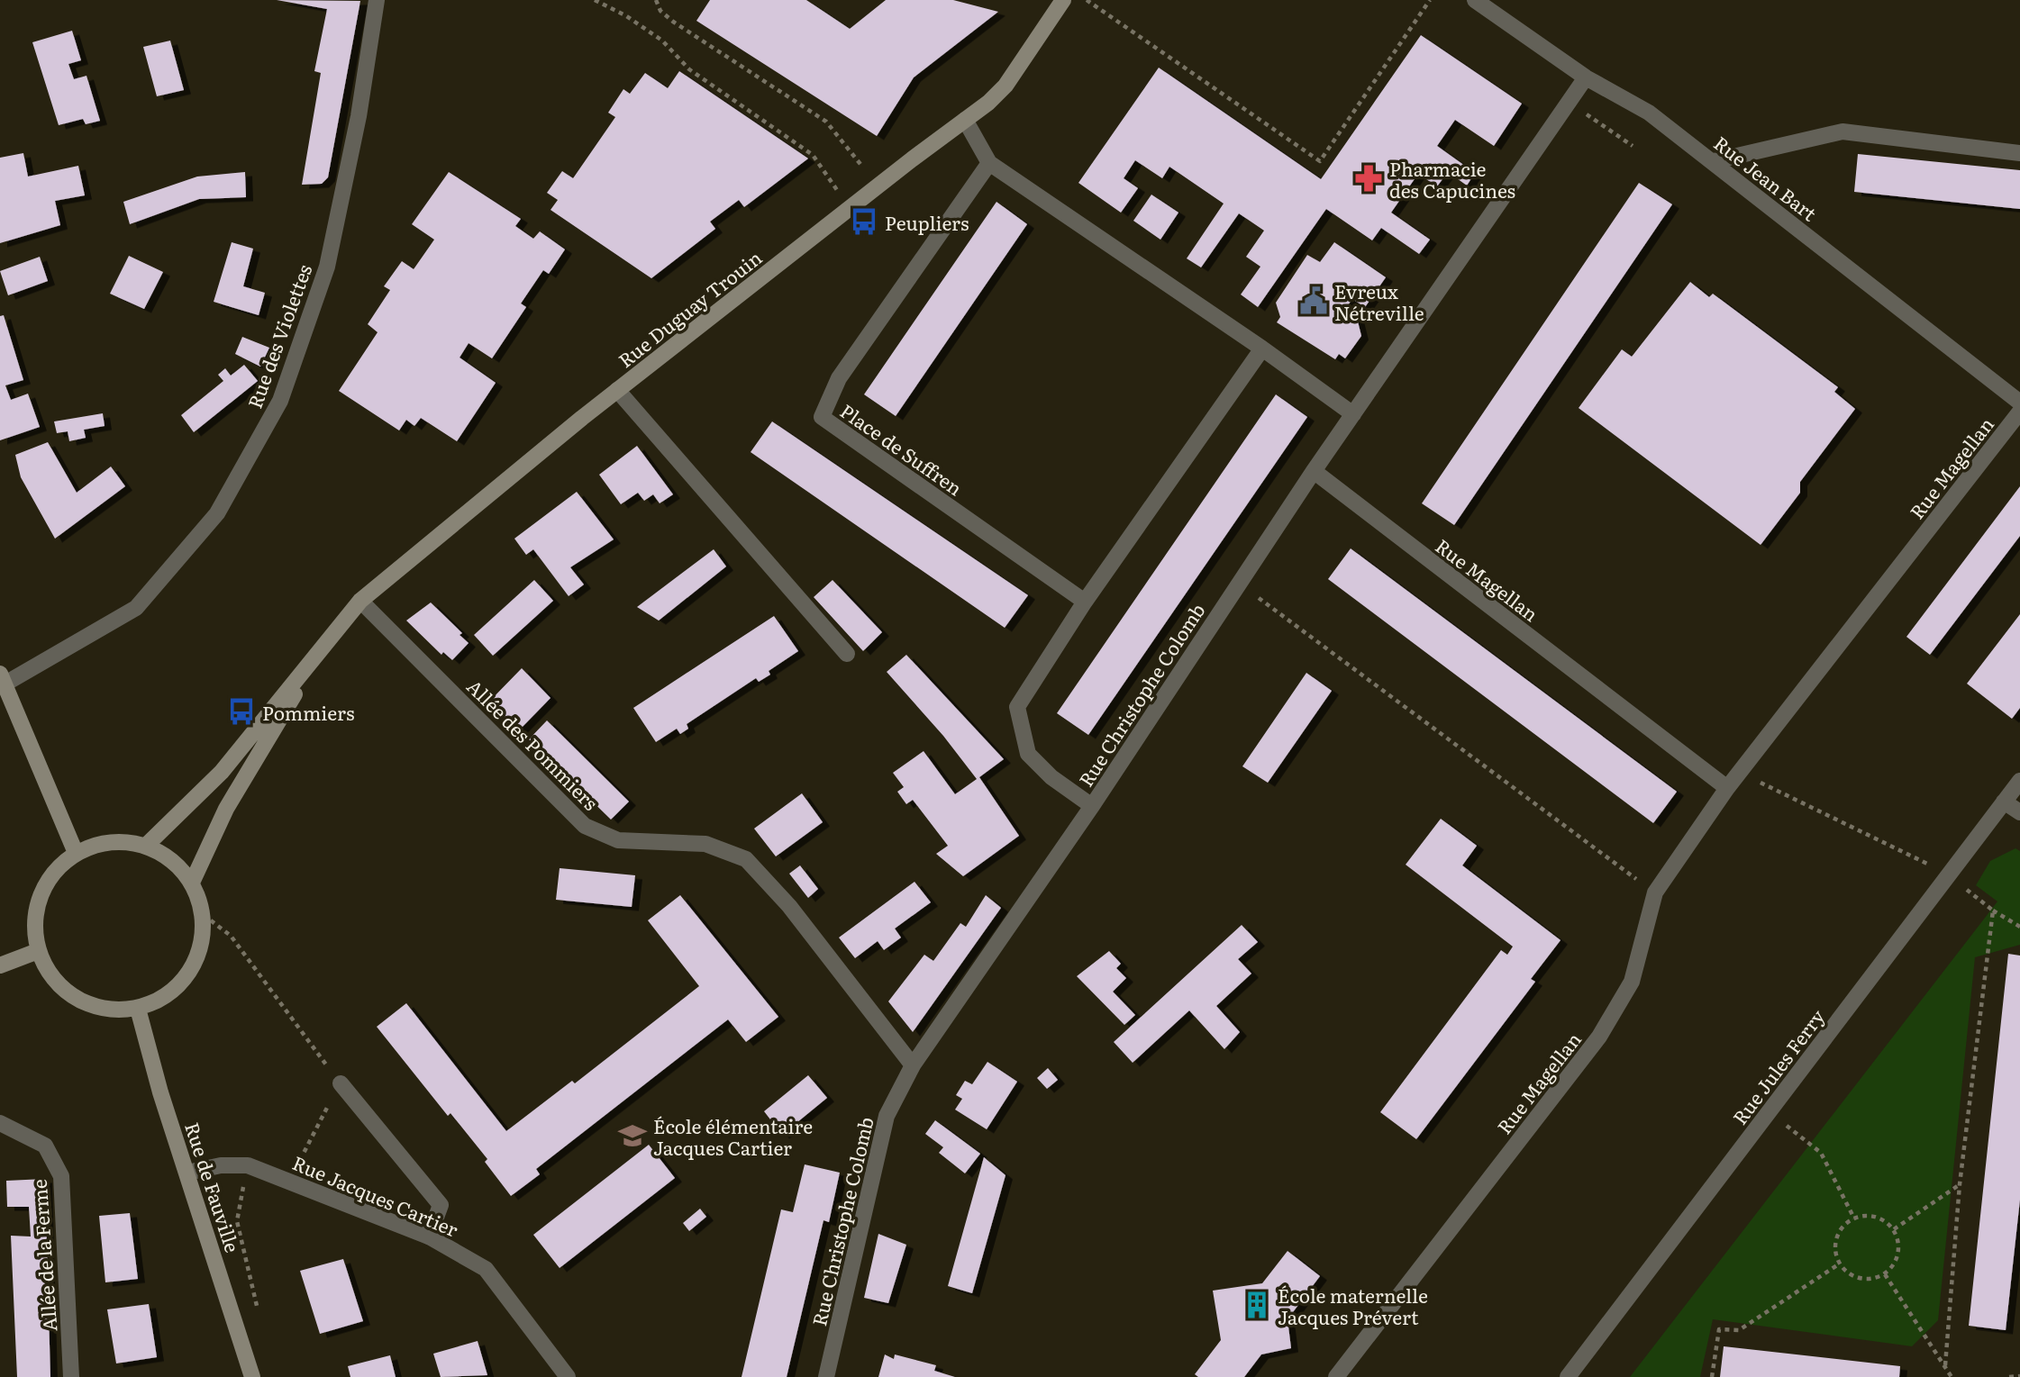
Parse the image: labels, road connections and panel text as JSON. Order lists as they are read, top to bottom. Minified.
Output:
{"streets":{"street":["Rue Jean Bart","Rue Duguay Trouin","Rue des Violettes","Place de Suffren","Rue Magellan","Rue Christophe Colomb","Allée des Pommiers","Rue Jules Ferry","Rue de Fauville","Rue Jacques Cartier","Allée de la Ferme"]},"crossings":[["Rue Jean Bart","Rue Christophe Colomb"],["Rue Duguay Trouin","Allée des Pommiers"],["Rue Duguay Trouin","Rue de Fauville"],["Rue Magellan","Rue Christophe Colomb"],["Rue Christophe Colomb","Allée des Pommiers"],["Rue de Fauville","Rue Jacques Cartier"]],"places":{"pharmacy":["Pharmacie des Capucines"],"bus stop":["Peupliers","Pommiers"],"public building":["Evreux Nétreville"],"school or university":["École élémentaire Jacques Cartier"],"building":["École maternelle Jacques Prévert"]}}
